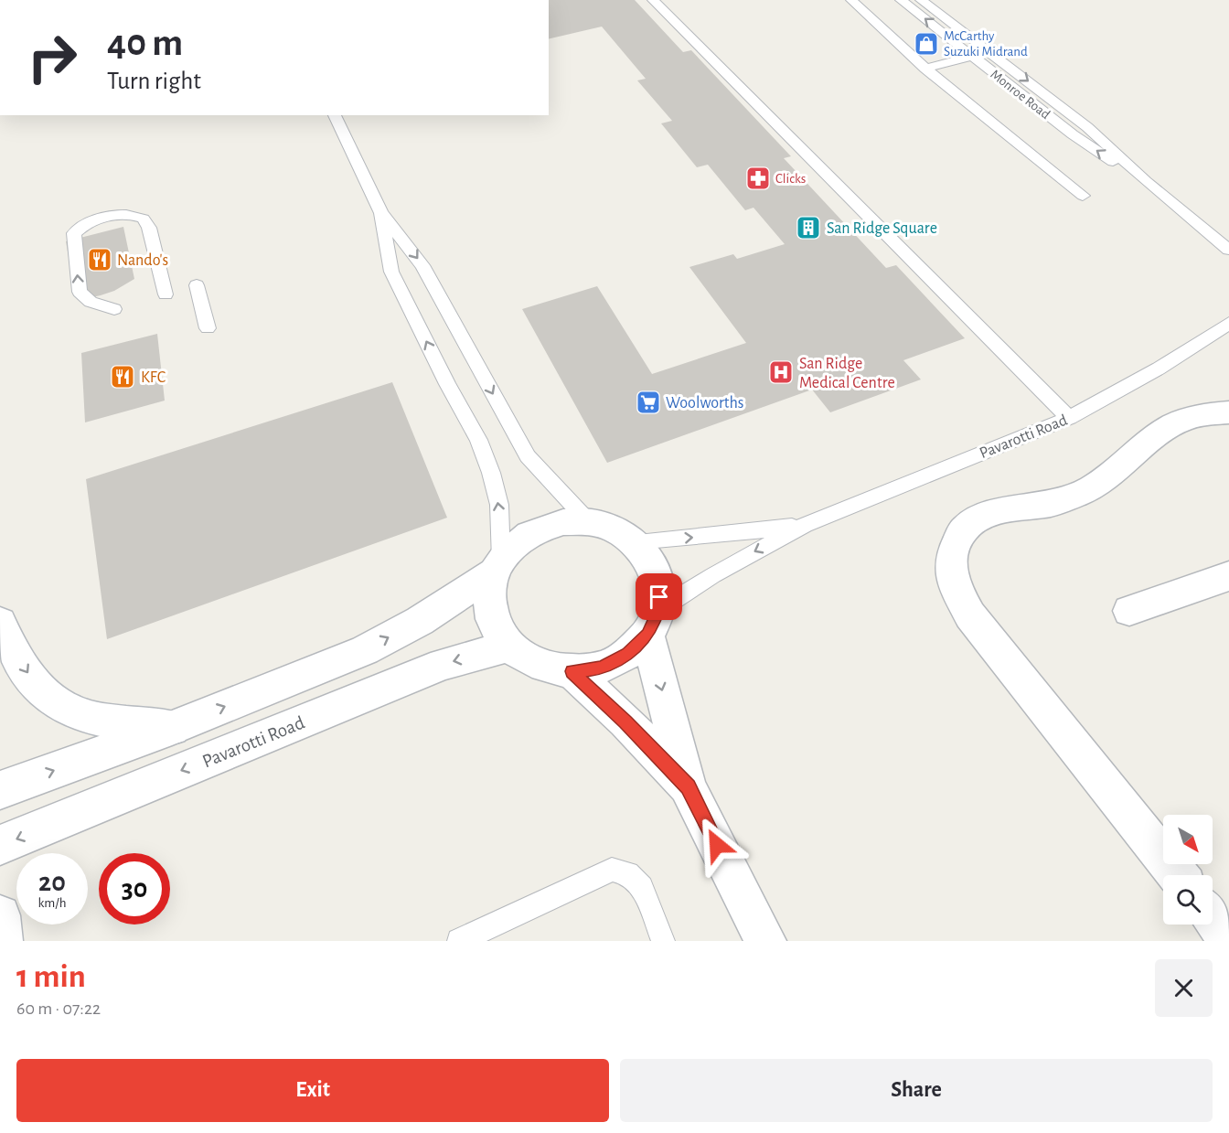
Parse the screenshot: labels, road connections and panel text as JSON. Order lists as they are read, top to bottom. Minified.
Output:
{"streets":{"street":["Pavarotti Road"],"lane":["Monroe Road"]},"places":{"shop":["McCarthy Suzuki Midrand"],"pharmacy":["Clicks"],"building":["San Ridge Square"],"restaurant":["Nando's","KFC"],"hospital":["San Ridge Medical Centre"],"supermarket":["Woolworths"]},"north":"bottom right","page":{"turn":["40 m","Turn right"],"speed":"20 km/h","limit":"30","heading":["1 min","60 m · 07:22"],"buttons":["Exit","Share"]}}
